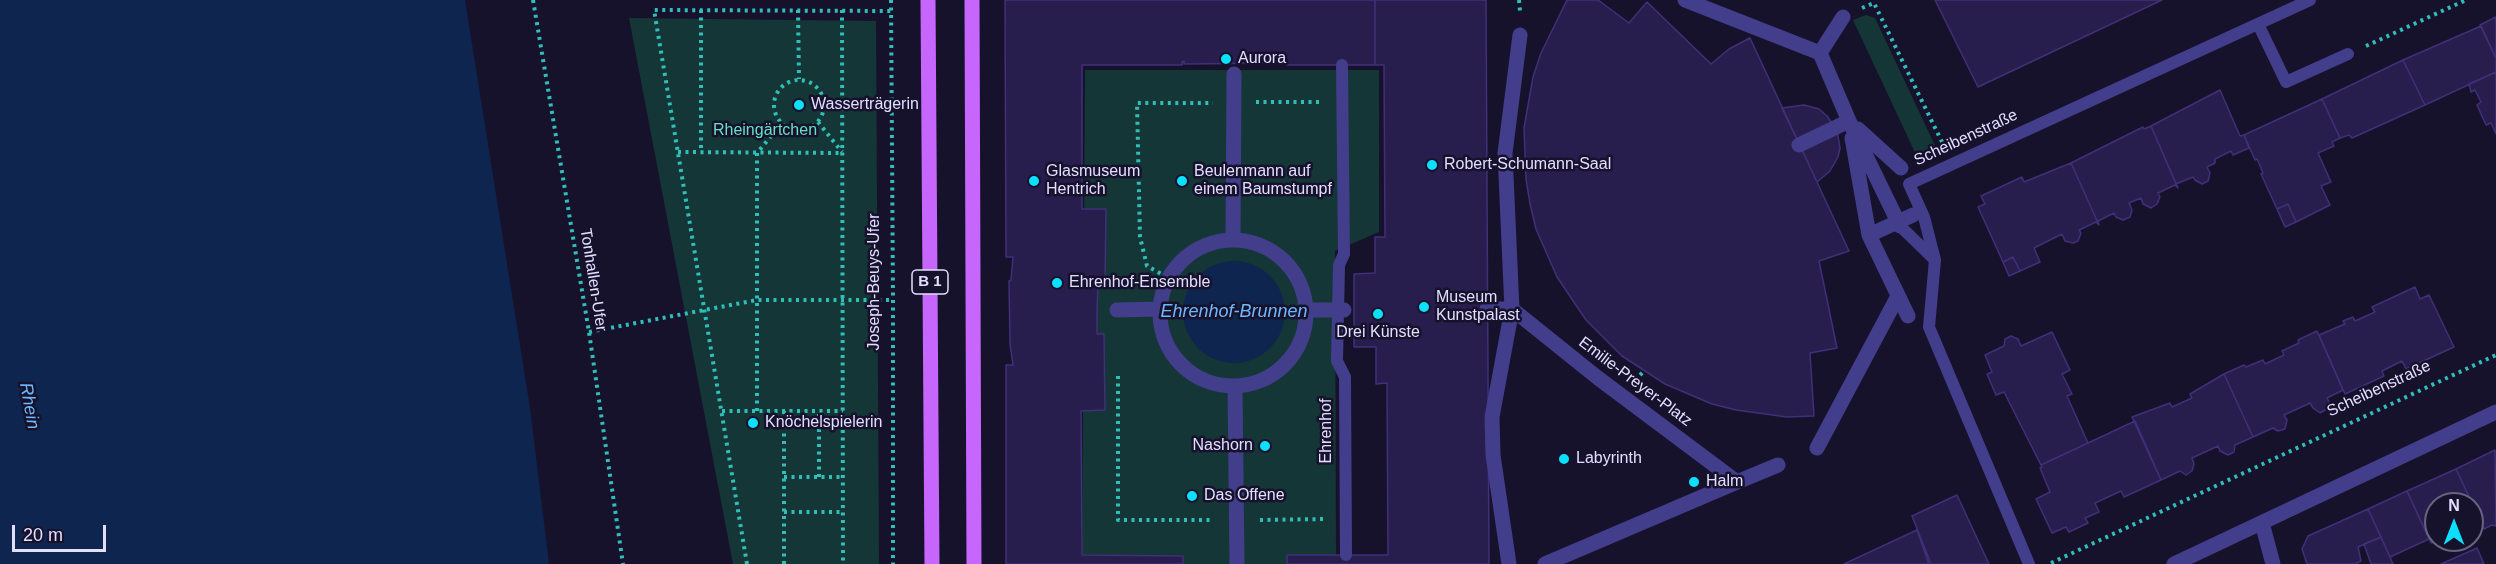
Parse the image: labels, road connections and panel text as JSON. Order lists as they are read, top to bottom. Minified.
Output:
{"streets":{"main road":["B 1"],"street":["Emilie-Preyer-Platz"],"lane":["Scheibenstraße","Ehrenhof"],"path":["Tonhallen-Ufer","Joseph-Beuys-Ufer"]},"water":["Ehrenhof-Brunnen","Rhein"],"parks":["Rheingärtchen"],"places":["Aurora","Wasserträgerin","Robert-Schumann-Saal","Glasmuseum Hentrich","Beulenmann auf einem Baumstumpf","Ehrenhof-Ensemble","Museum Kunstpalast","Drei Künste","Knöchelspielerin","Nashorn","Labyrinth","Halm","Das Offene"],"scale_bar":"20 m","north":"top"}
